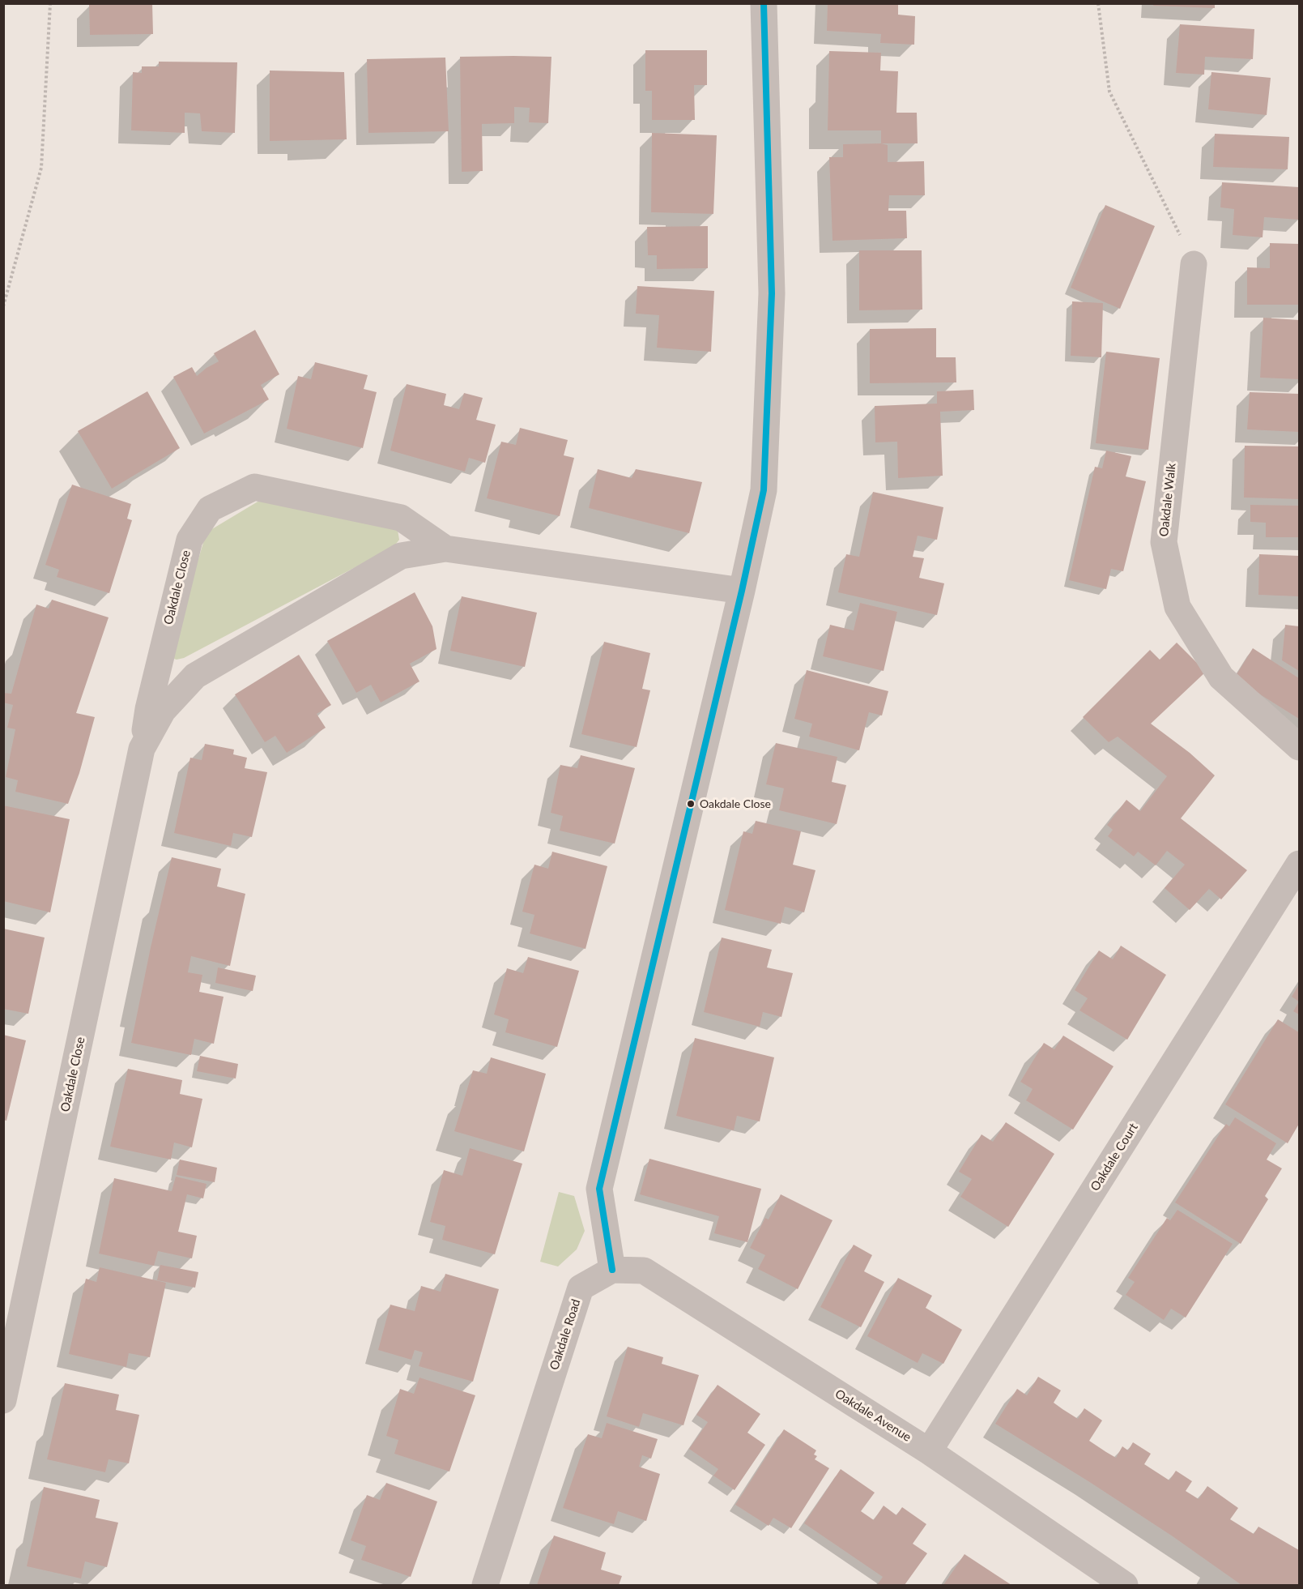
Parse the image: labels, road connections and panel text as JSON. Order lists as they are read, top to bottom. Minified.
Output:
{"streets":{"street":["Oakdale Walk","Oakdale Close","Oakdale Court","Oakdale Road","Oakdale Avenue"]},"crossings":[["Oakdale Court","Oakdale Avenue"],["Oakdale Road","Oakdale Avenue"]],"places":["Oakdale Close"]}
